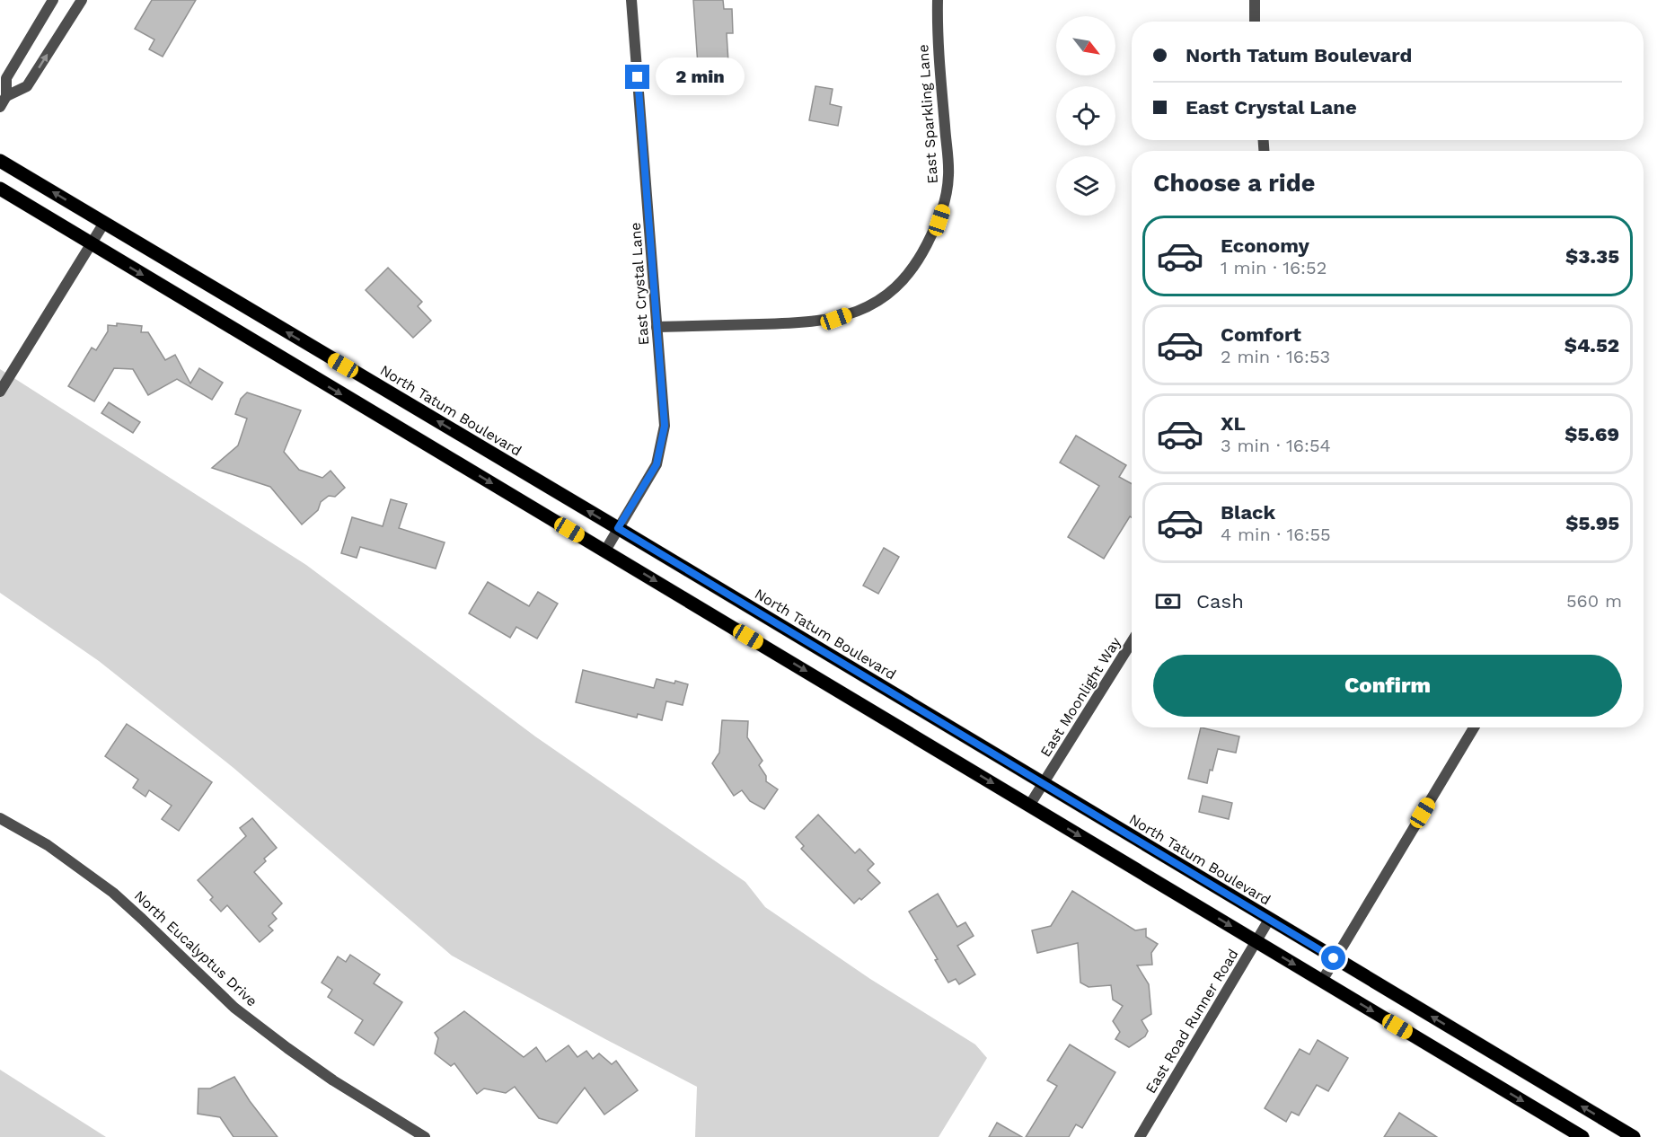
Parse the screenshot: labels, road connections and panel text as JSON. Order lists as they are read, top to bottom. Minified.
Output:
{"streets":{"main road":["North Tatum Boulevard"],"street":["East Sparkling Lane","East Crystal Lane","East Moonlight Way","North Eucalyptus Drive","East Road Runner Road"]},"crossings":[["East Sparkling Lane","East Crystal Lane"],["East Crystal Lane","North Tatum Boulevard"],["North Tatum Boulevard","East Moonlight Way"],["North Tatum Boulevard","East Road Runner Road"]],"north":"bottom right","page":{"banner":["North Tatum Boulevard","East Crystal Lane"],"bubble":"2 min","heading":"Choose a ride","list":[{"name":"Economy","note":"1 min · 16:52","value":"$3.35"},{"name":"Comfort","note":"2 min · 16:53","value":"$4.52"},{"name":"XL","note":"3 min · 16:54","value":"$5.69"},{"name":"Black","note":"4 min · 16:55","value":"$5.95"}],"pay":["Cash","560 m"],"buttons":"Confirm"}}
